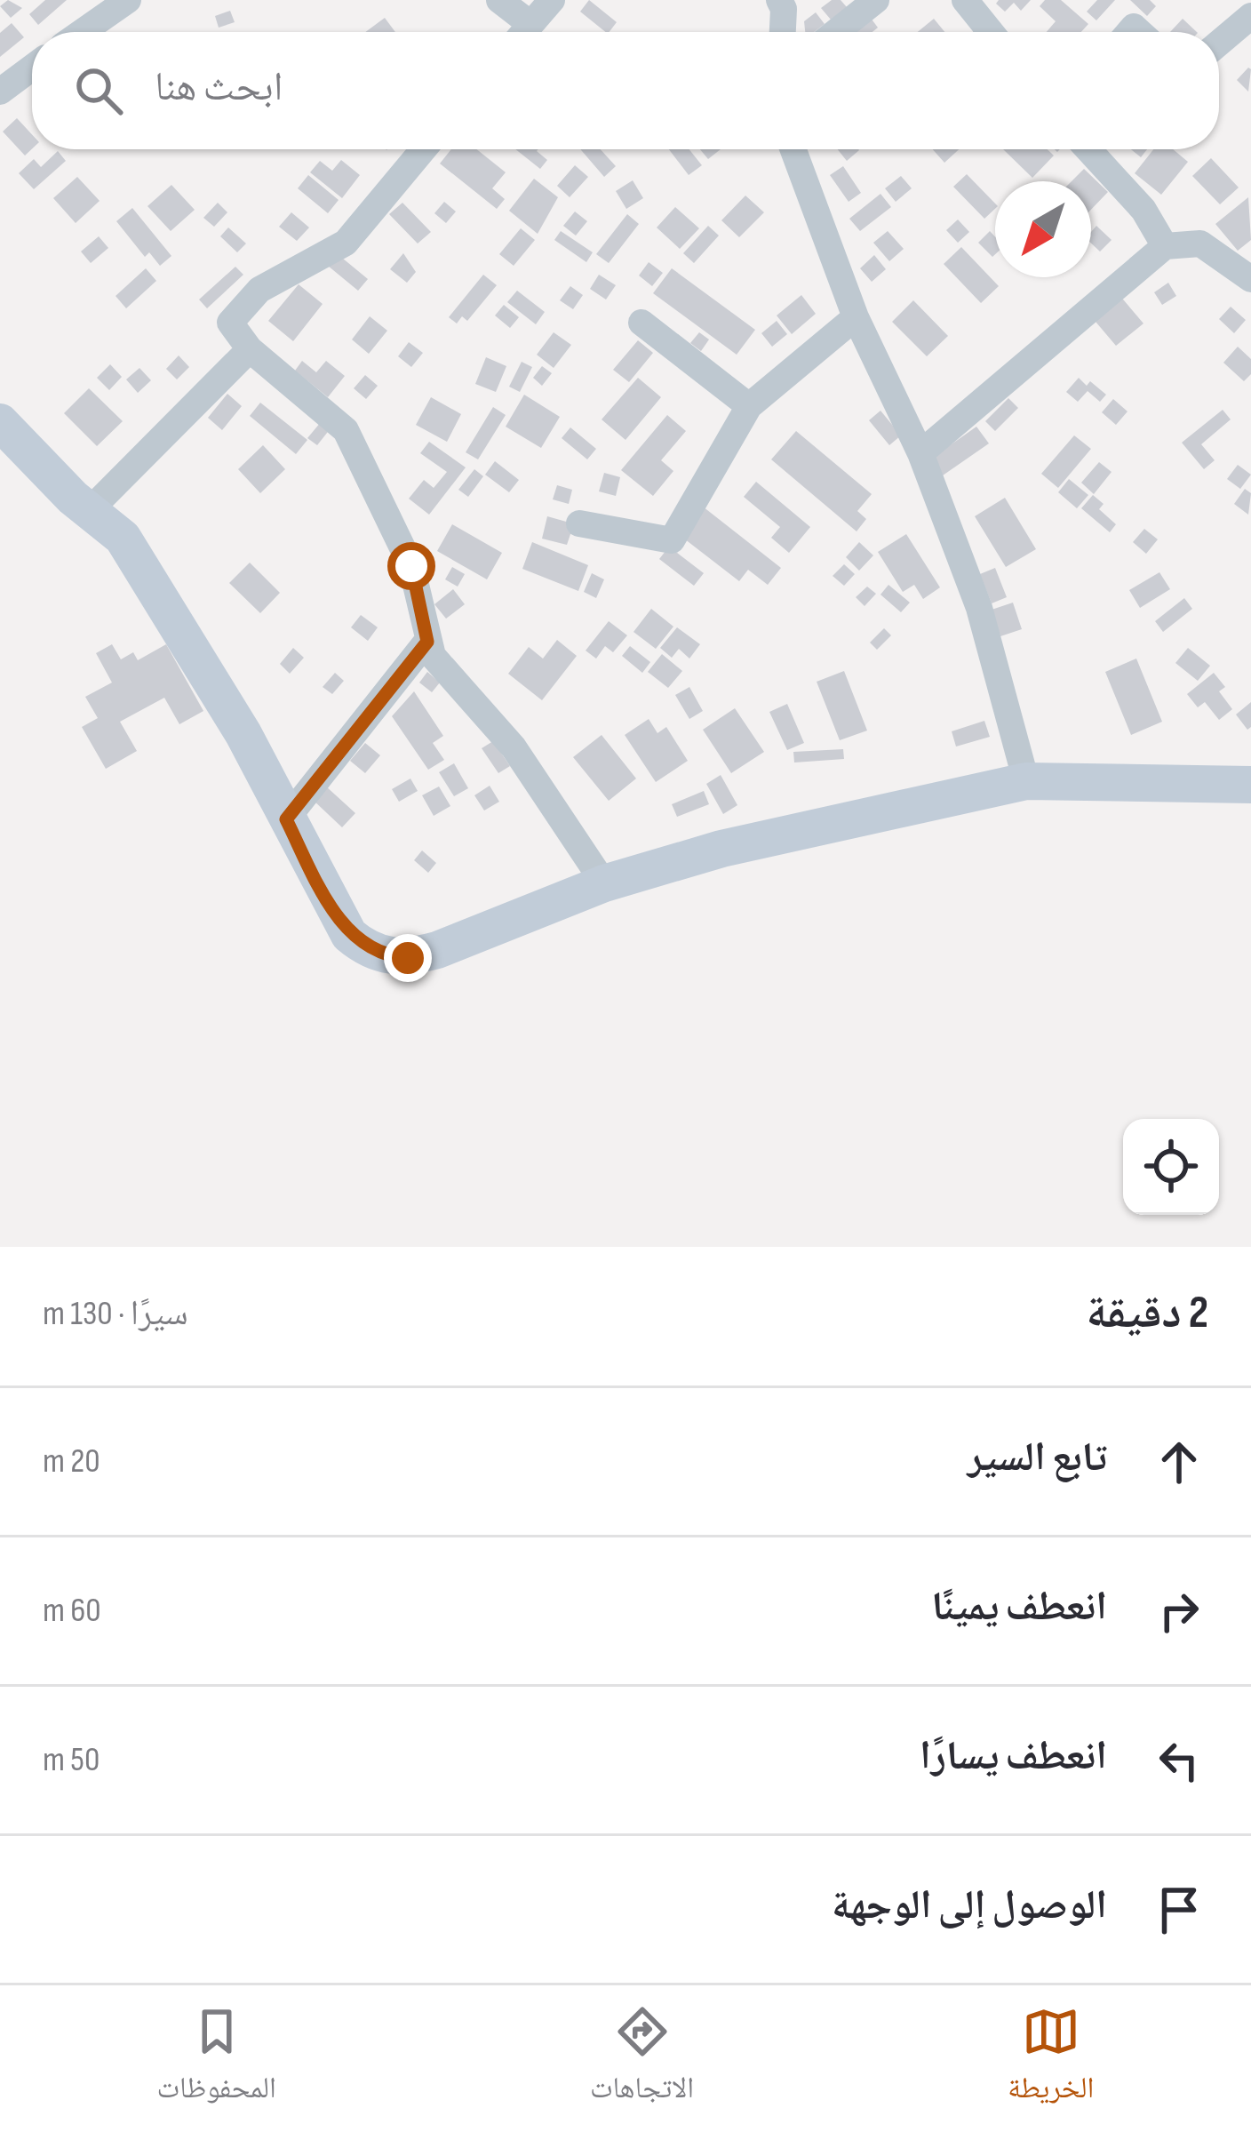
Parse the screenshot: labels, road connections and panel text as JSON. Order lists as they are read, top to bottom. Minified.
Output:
{"north":"bottom left","page":{"search":"ابحث هنا","heading":["2 دقيقة","سيرًا · 130 m"],"list":[["تابع السير","20 m"],["انعطف يمينًا","60 m"],["انعطف يسارًا","50 m"],"الوصول إلى الوجهة"],"nav":["الخريطة","الاتجاهات","المحفوظات"]}}
